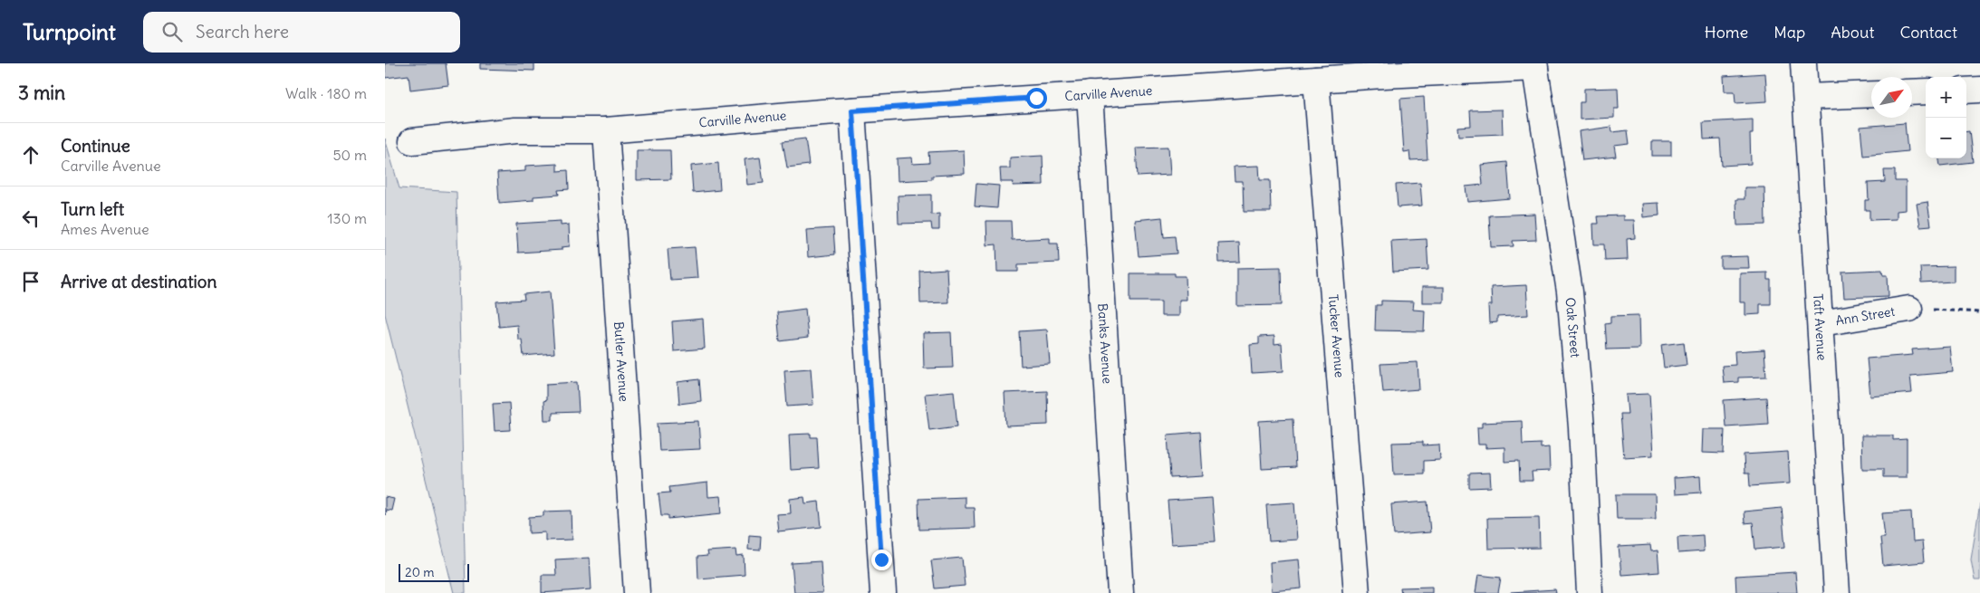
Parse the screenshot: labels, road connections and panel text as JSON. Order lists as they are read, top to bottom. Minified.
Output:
{"streets":{"street":["Carville Avenue","Ann Street","Oak Street","Taft Avenue","Tucker Avenue","Banks Avenue","Butler Avenue"]},"crossings":[["Carville Avenue","Oak Street"],["Carville Avenue","Tucker Avenue"],["Carville Avenue","Banks Avenue"],["Carville Avenue","Butler Avenue"],["Ann Street","Taft Avenue"]],"scale_bar":"20 m","north":"top right","page":{"header":"Turnpoint","search":"Search here","nav":["Home","Map","About","Contact"],"heading":["3 min","Walk · 180 m"],"map_buttons":["+","−"],"list":[["Continue","Carville Avenue","50 m"],["Turn left","Ames Avenue","130 m"],"Arrive at destination"],"scale":"20 m"}}
